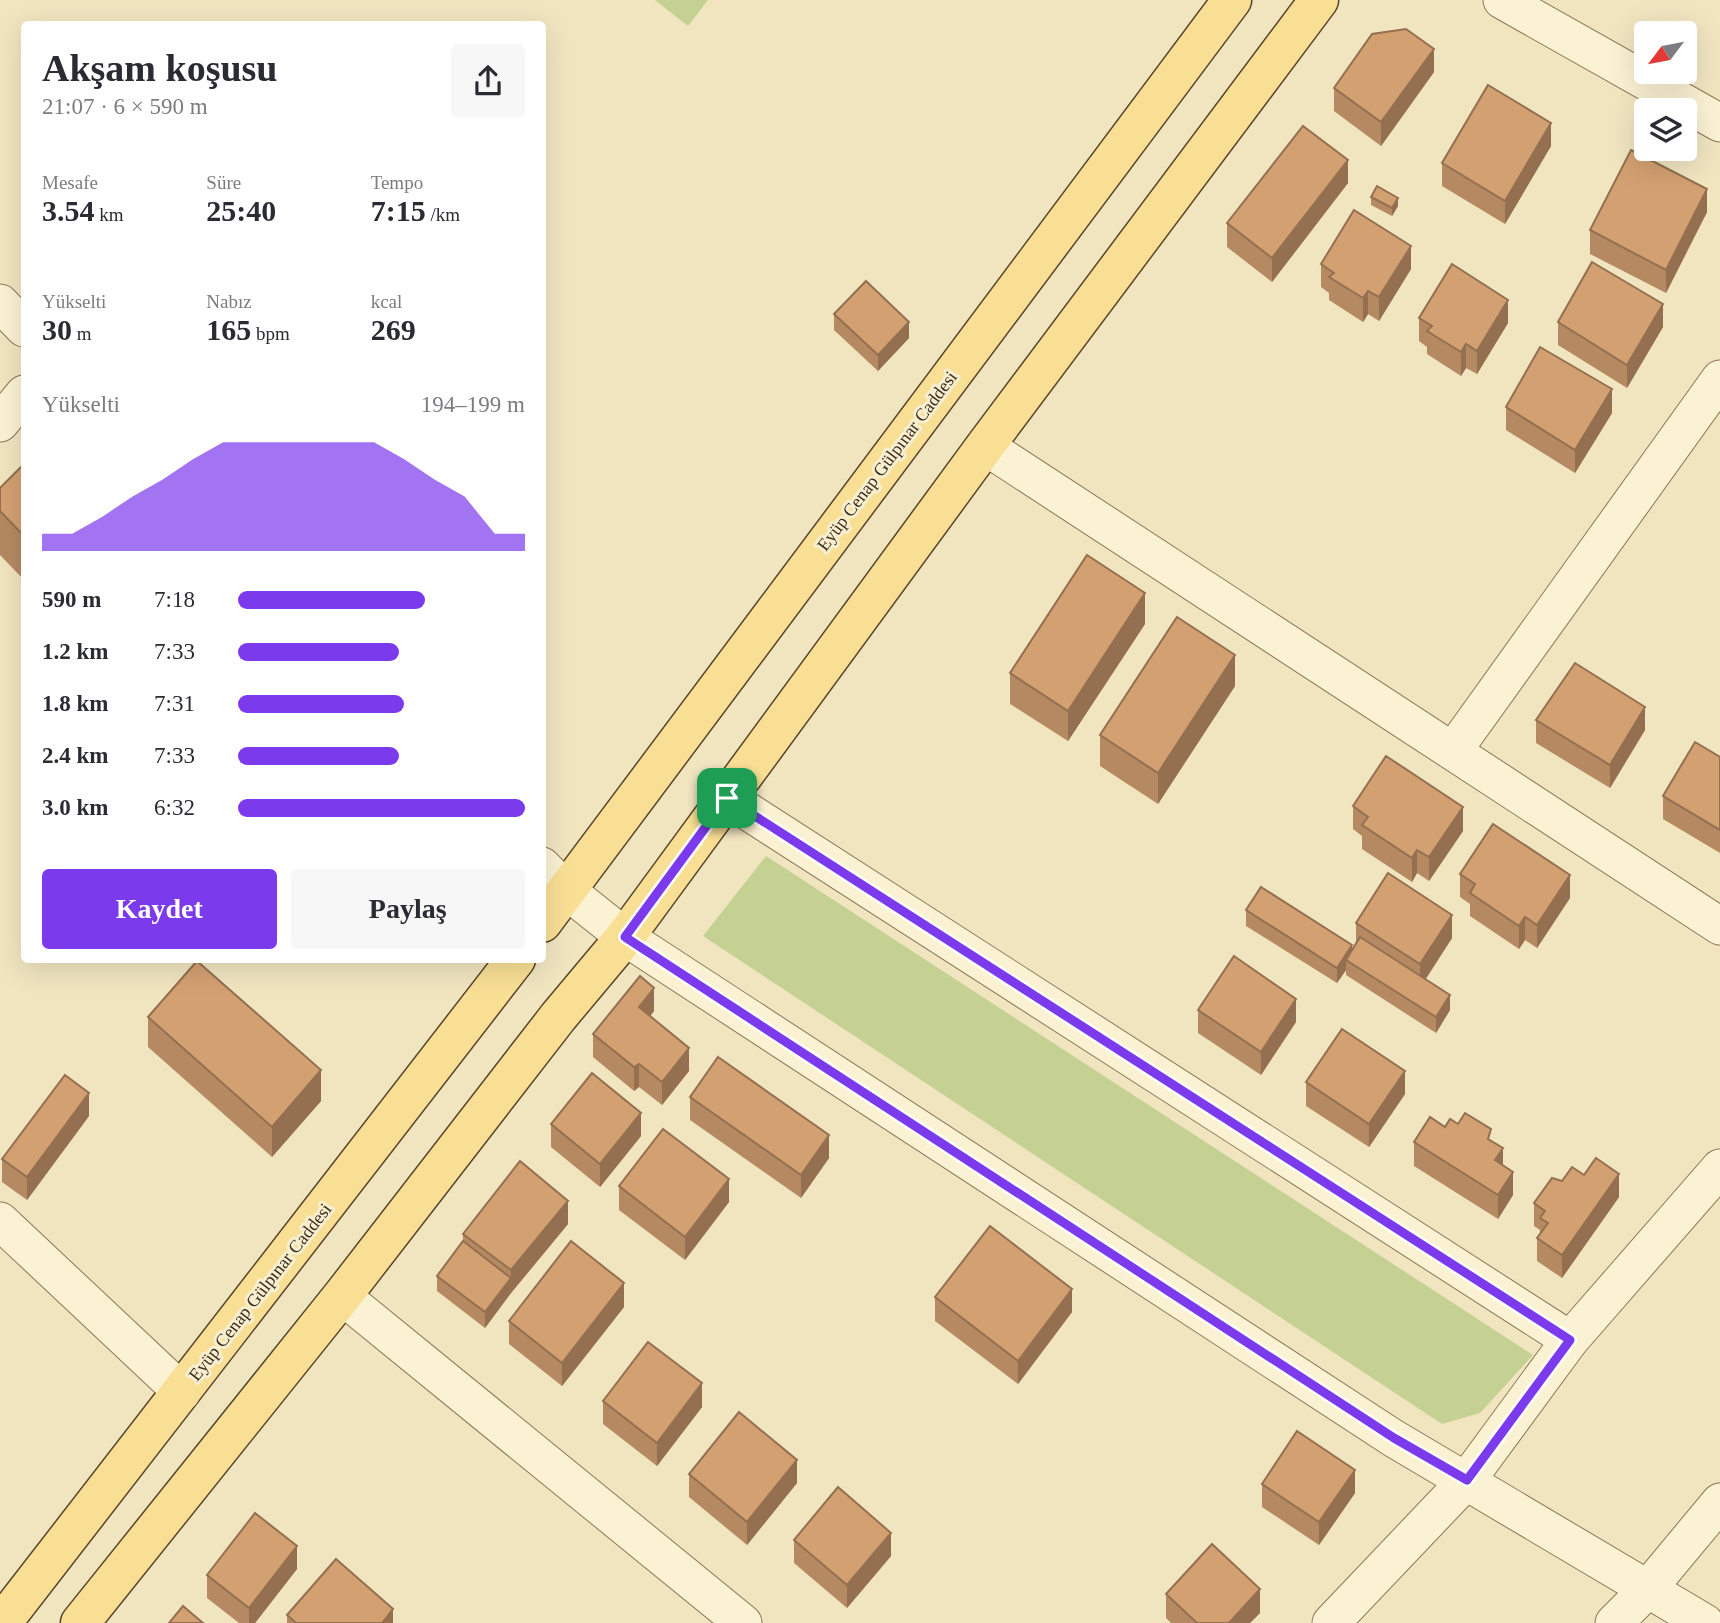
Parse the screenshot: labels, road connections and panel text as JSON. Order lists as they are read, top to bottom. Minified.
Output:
{"streets":{"main road":["Eyüp Cenap Gülpınar Caddesi"]},"north":"bottom left","page":{"heading":["Akşam koşusu","21:07 · 6 × 590 m"],"stats":[["Mesafe","3.54 km"],["Süre","25:40"],["Tempo","7:15 /km"],["Yükselti","30 m"],["Nabız","165 bpm"],["kcal","269"]],"chart":["Yükselti","194–199 m"],"list":[{"name":"590 m","note":"7:18"},{"name":"1.2 km","note":"7:33"},{"name":"1.8 km","note":"7:31"},{"name":"2.4 km","note":"7:33"},{"name":"3.0 km","note":"6:32"}],"buttons":["Kaydet","Paylaş"]}}
